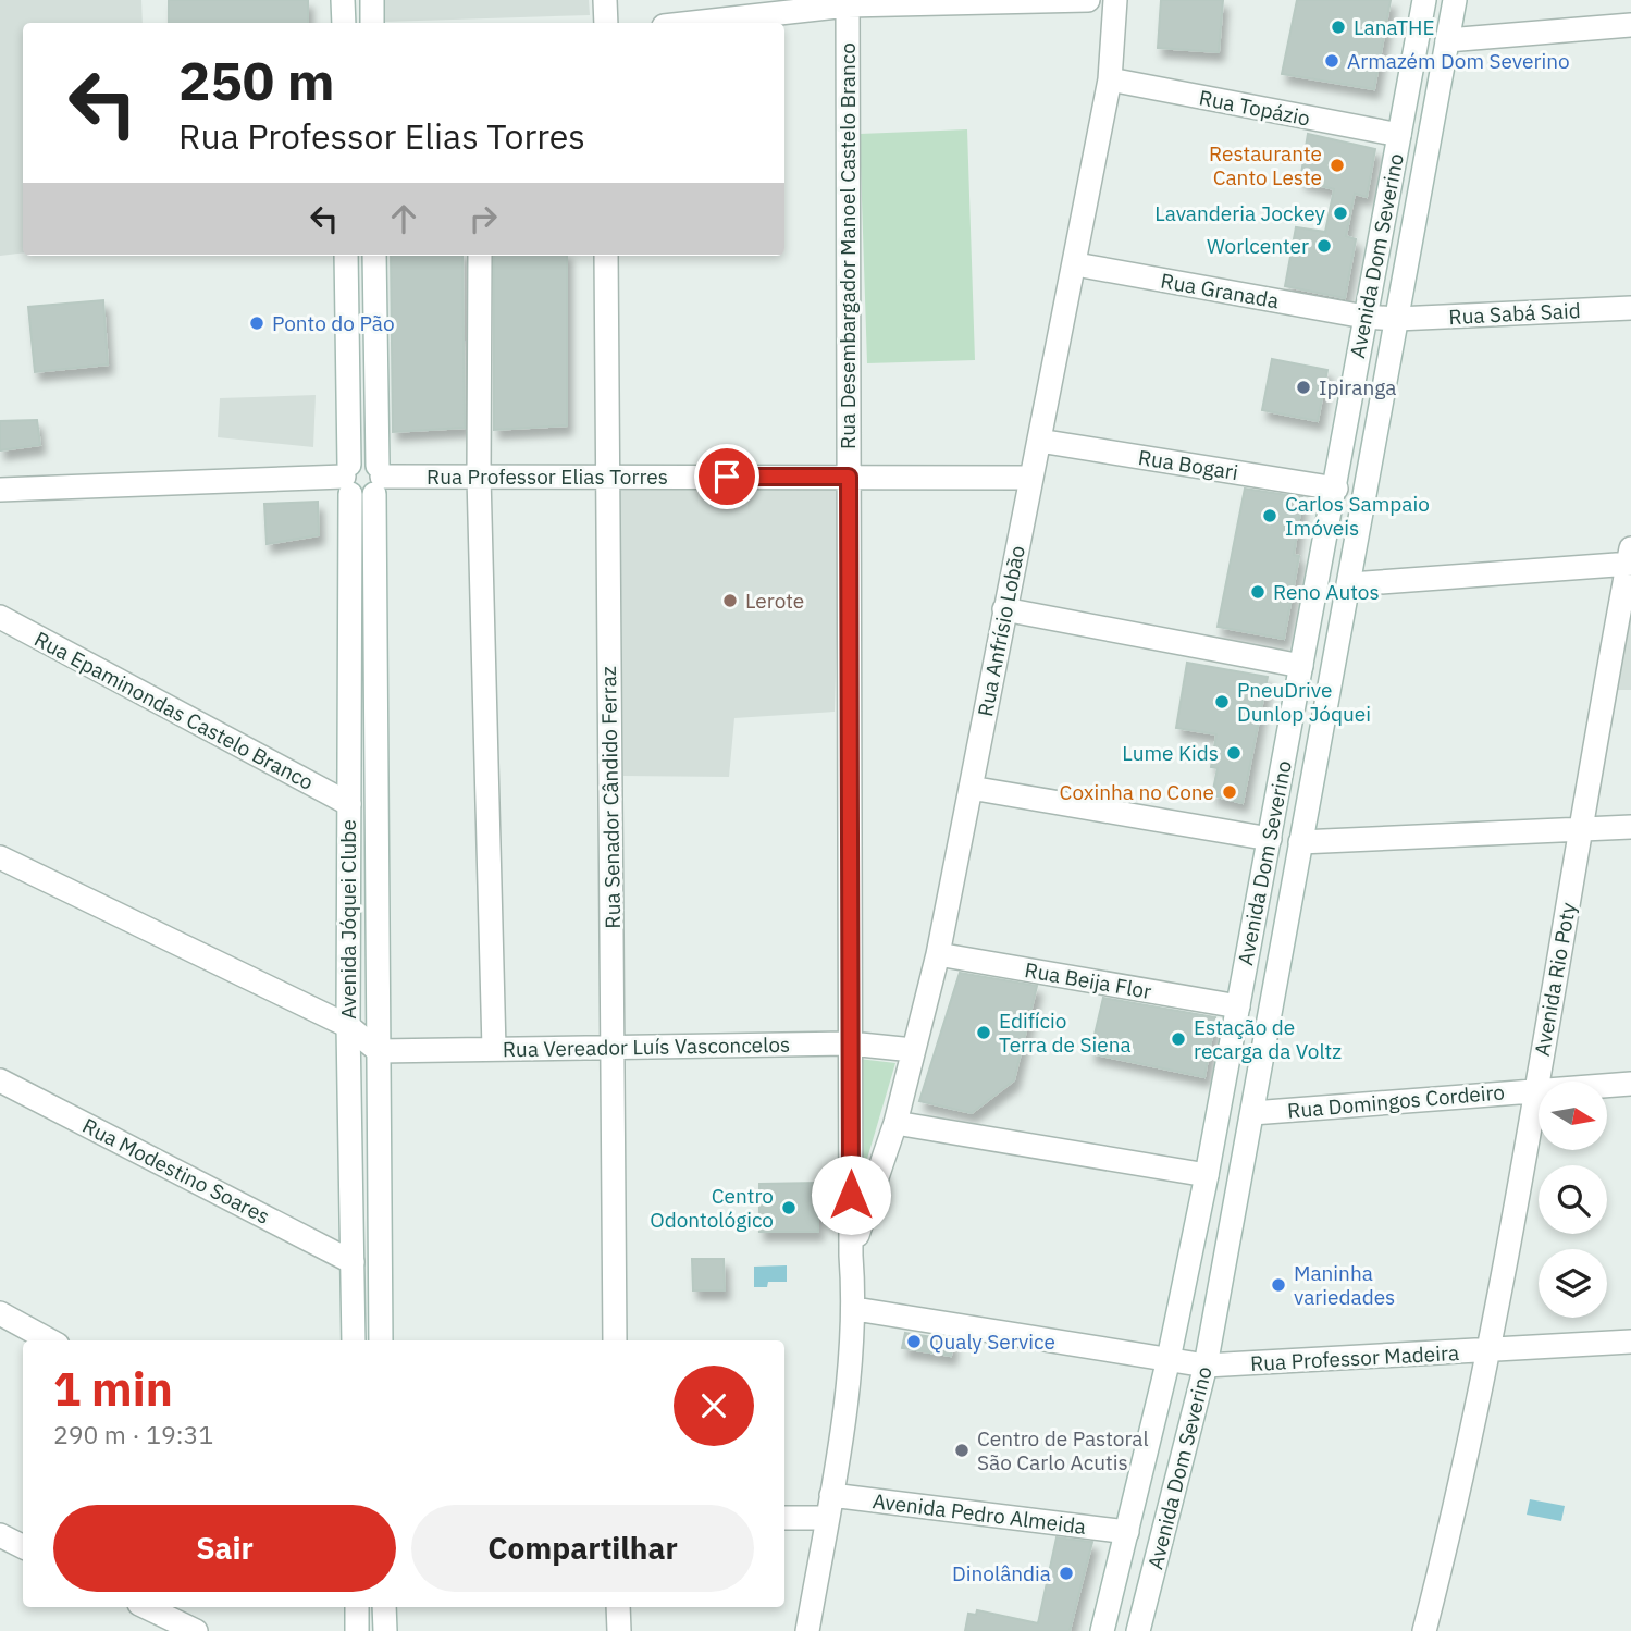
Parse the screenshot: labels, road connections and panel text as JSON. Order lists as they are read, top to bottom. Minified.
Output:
{"streets":{"street":["Rua Topázio","Rua Desembargador Manoel Castelo Branco","Avenida Dom Severino","Rua Granada","Rua Sabá Said","Rua Bogari","Rua Professor Elias Torres","Rua Anfrísio Lobão","Rua Epaminondas Castelo Branco","Rua Senador Cândido Ferraz","Avenida Jóquei Clube","Avenida Rio Poty","Rua Beija Flor","Rua Vereador Luís Vasconcelos","Rua Domingos Cordeiro","Rua Modestino Soares","Rua Professor Madeira","Avenida Pedro Almeida"]},"crossings":[["Rua Topázio","Avenida Dom Severino"],["Rua Topázio","Rua Anfrísio Lobão"],["Rua Desembargador Manoel Castelo Branco","Rua Professor Elias Torres"],["Rua Desembargador Manoel Castelo Branco","Rua Anfrísio Lobão"],["Rua Desembargador Manoel Castelo Branco","Rua Vereador Luís Vasconcelos"],["Rua Desembargador Manoel Castelo Branco","Rua Professor Madeira"],["Rua Desembargador Manoel Castelo Branco","Avenida Pedro Almeida"],["Avenida Dom Severino","Rua Granada"],["Avenida Dom Severino","Rua Sabá Said"],["Avenida Dom Severino","Rua Bogari"],["Avenida Dom Severino","Rua Beija Flor"],["Avenida Dom Severino","Rua Domingos Cordeiro"],["Avenida Dom Severino","Rua Professor Madeira"],["Avenida Dom Severino","Avenida Pedro Almeida"],["Rua Granada","Rua Sabá Said"],["Rua Granada","Rua Anfrísio Lobão"],["Rua Bogari","Rua Anfrísio Lobão"],["Rua Professor Elias Torres","Rua Anfrísio Lobão"],["Rua Professor Elias Torres","Rua Senador Cândido Ferraz"],["Rua Professor Elias Torres","Avenida Jóquei Clube"],["Rua Anfrísio Lobão","Rua Beija Flor"],["Rua Anfrísio Lobão","Rua Vereador Luís Vasconcelos"],["Rua Epaminondas Castelo Branco","Avenida Jóquei Clube"],["Rua Senador Cândido Ferraz","Rua Vereador Luís Vasconcelos"],["Avenida Jóquei Clube","Rua Vereador Luís Vasconcelos"],["Avenida Jóquei Clube","Rua Modestino Soares"],["Avenida Rio Poty","Rua Domingos Cordeiro"],["Avenida Rio Poty","Rua Professor Madeira"]],"places":["LanaTHE","Armazém Dom Severino","Restaurante Canto Leste","Lavanderia Jockey","Worlcenter","Ponto do Pão","Ipiranga","Carlos Sampaio Imóveis","Reno Autos","Lerote","PneuDrive Dunlop Jóquei","Lume Kids","Coxinha no Cone","Edifício Terra de Siena","Estação de recarga da Voltz","Centro Odontológico","Maninha variedades","Qualy Service","Centro de Pastoral São Carlo Acutis","Dinolândia"],"north":"right","page":{"turn":["250 m","Rua Professor Elias Torres"],"heading":["1 min","290 m · 19:31"],"buttons":["Sair","Compartilhar"]}}
